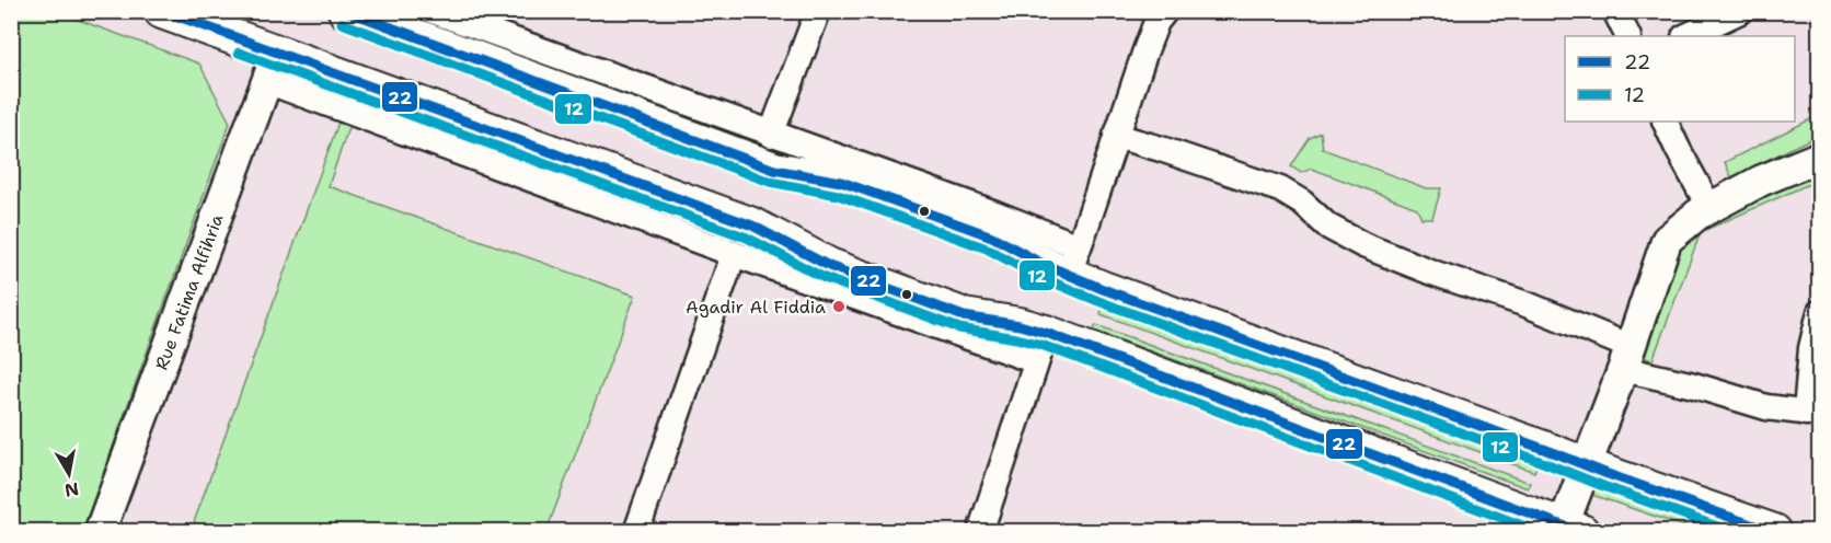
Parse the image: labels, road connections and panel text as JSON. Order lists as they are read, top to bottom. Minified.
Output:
{"streets":{"street":["Rue Fatima Alfihria"]},"places":["Agadir Al Fiddia"],"lines":["transit line 22","transit line 12"],"legend":["22","12"],"north":"bottom"}
